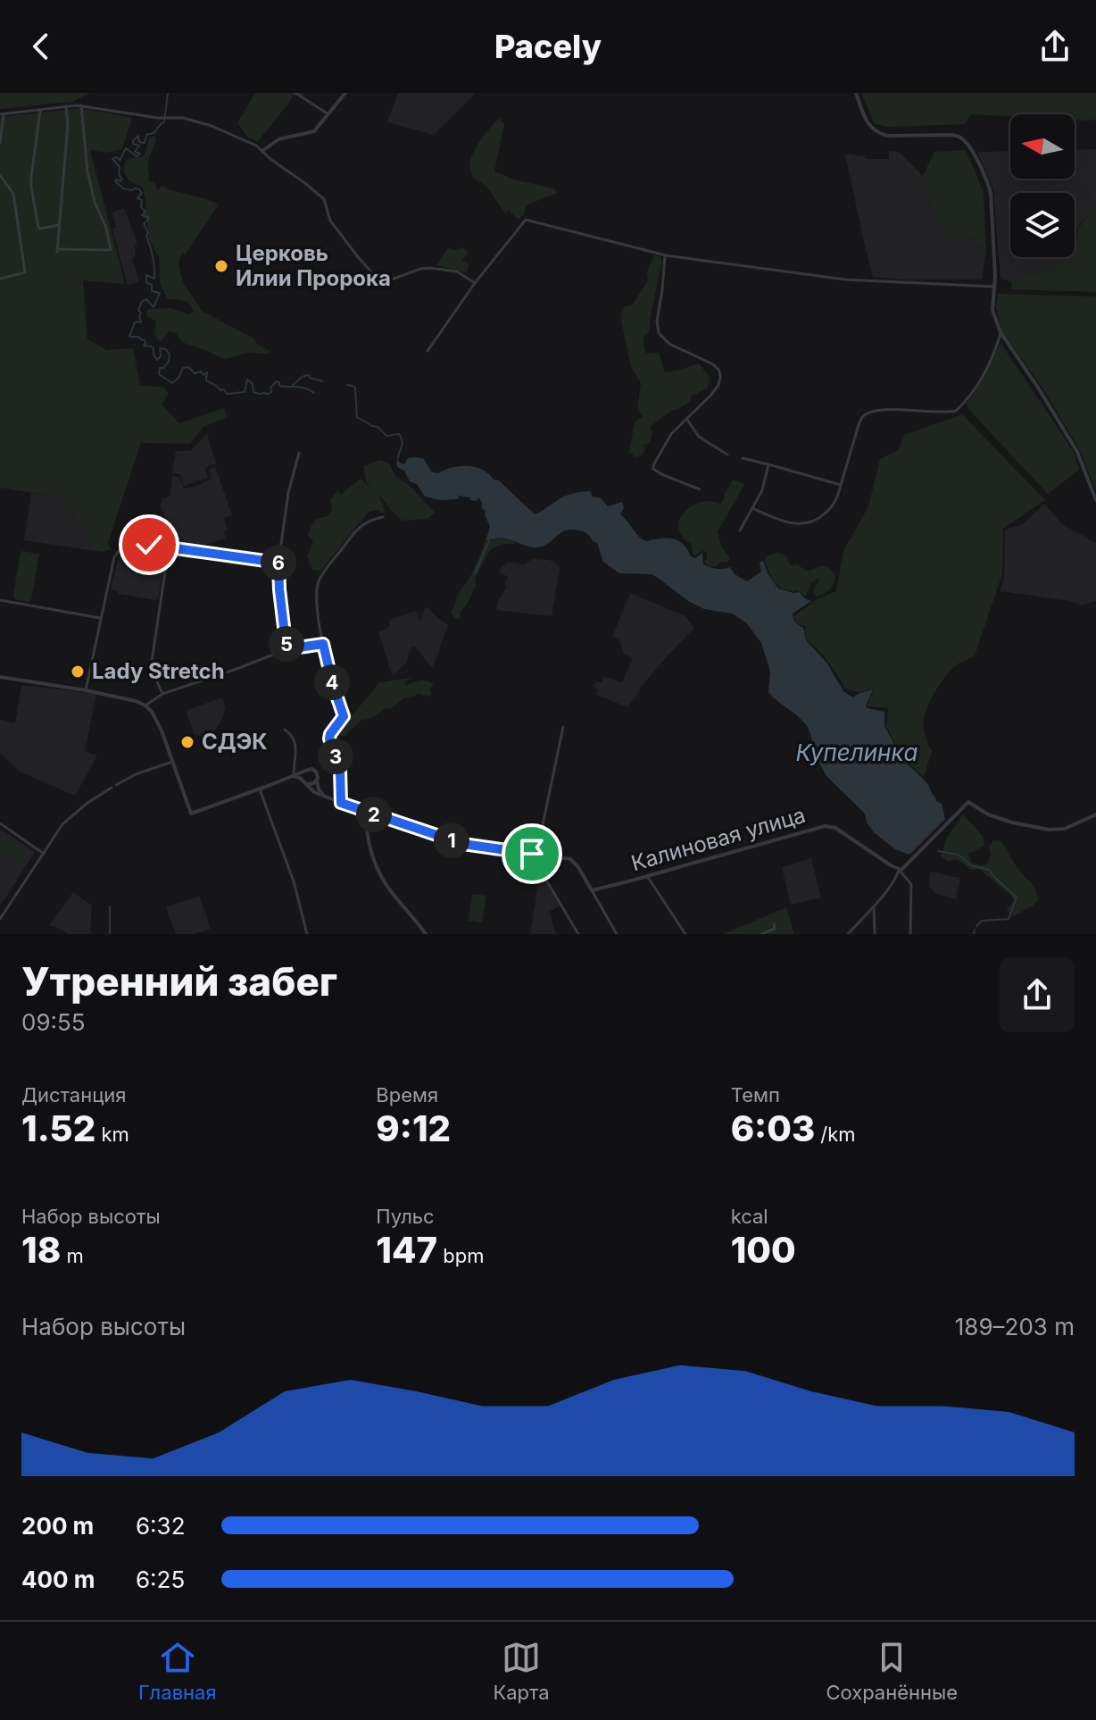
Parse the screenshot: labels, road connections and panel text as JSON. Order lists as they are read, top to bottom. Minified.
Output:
{"streets":{"street":["Калиновая улица"]},"water":["Купелинка"],"places":["Церковь Илии Пророка","Lady Stretch","СДЭК"],"north":"left","page":{"header":"Pacely","pins":["6","5","4","3","2","1"],"heading":["Утренний забег","09:55"],"stats":[["Дистанция","1.52 km"],["Время","9:12"],["Темп","6:03 /km"],["Набор высоты","18 m"],["Пульс","147 bpm"],["kcal","100"]],"chart":["Набор высоты","189–203 m"],"list":[{"name":"200 m","note":"6:32"},{"name":"400 m","note":"6:25"}],"tabs":["Главная","Карта","Сохранённые"]}}
